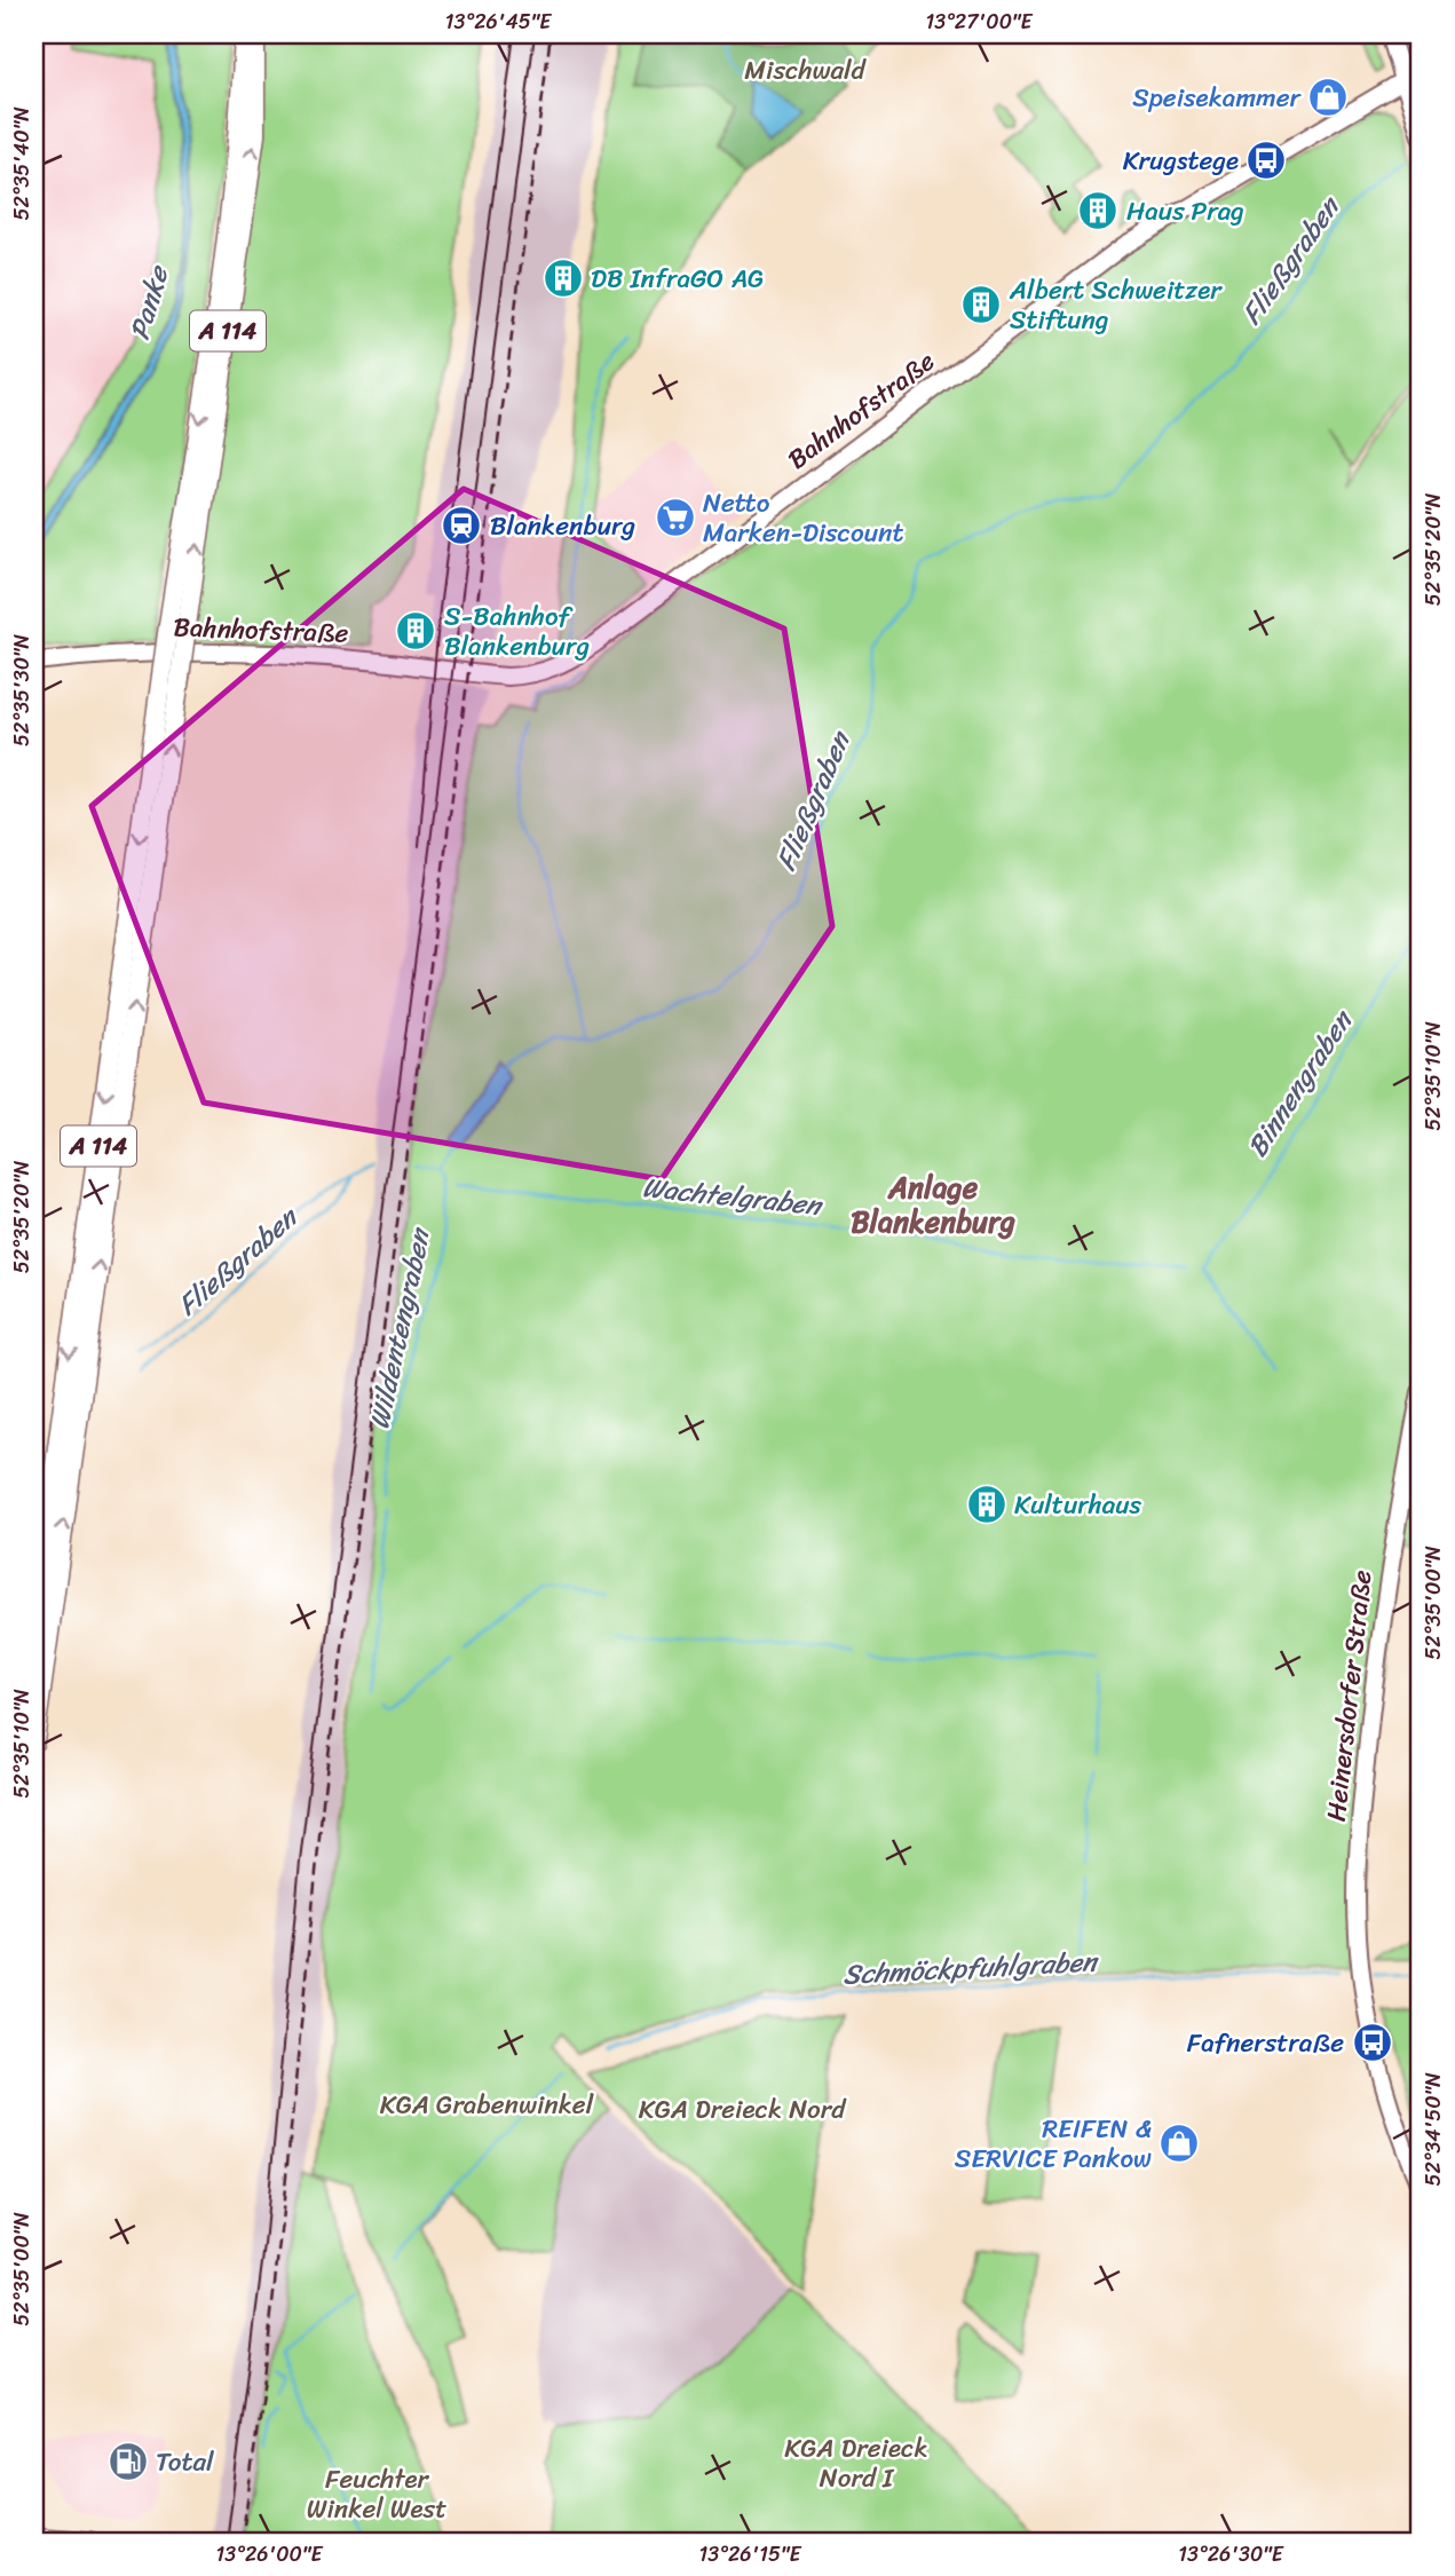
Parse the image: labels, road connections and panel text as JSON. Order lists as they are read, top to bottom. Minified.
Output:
{"streets":{"highway":["A 114"],"main road":["Bahnhofstraße","Heinersdorfer Straße"]},"districts":["Anlage Blankenburg"],"water":["Fließgraben","Panke","Binnengraben","Wachtelgraben","Wildentengraben","Schmöckpfuhlgraben"],"parks":["Mischwald","KGA Grabenwinkel","KGA Dreieck Nord","KGA Dreieck Nord I","Feuchter Winkel West"],"places":{"shop":["Speisekammer","REIFEN & SERVICE Pankow"],"bus stop":["Krugstege","Fafnerstraße"],"building":["Haus Prag","DB InfraGO AG","Albert Schweitzer Stiftung","S-Bahnhof Blankenburg","Kulturhaus"],"supermarket":["Netto Marken-Discount"],"station":["Blankenburg"],"fuel station":["Total"]},"coordinates":["13°26'45\"E","13°27'00\"E","52°35'40\"N","52°35'20\"N","52°35'30\"N","52°35'10\"N","52°35'00\"N","52°34'50\"N","13°26'00\"E","13°26'15\"E","13°26'30\"E"]}
